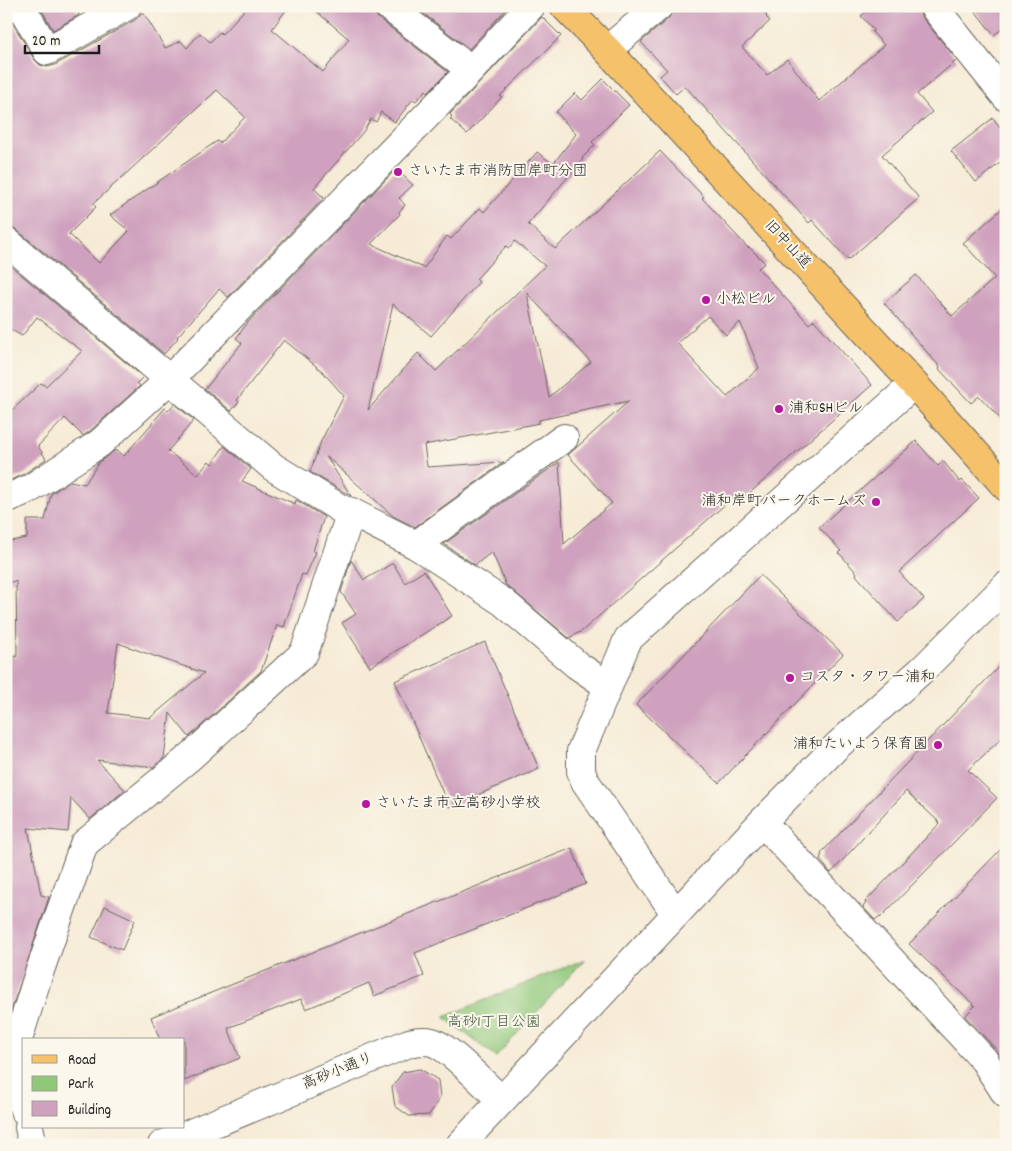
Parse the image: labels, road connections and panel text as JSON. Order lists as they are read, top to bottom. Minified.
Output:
{"streets":{"main road":["旧中山道"],"street":["高砂小通り"]},"parks":["高砂1丁目公園"],"places":["さいたま市消防団岸町分団","小松ビル","浦和SHビル","浦和岸町パークホームズ","コスタ・タワー浦和","浦和たいよう保育園","さいたま市立高砂小学校"],"legend":["Road","Park","Building"],"scale_bar":"20 m"}
